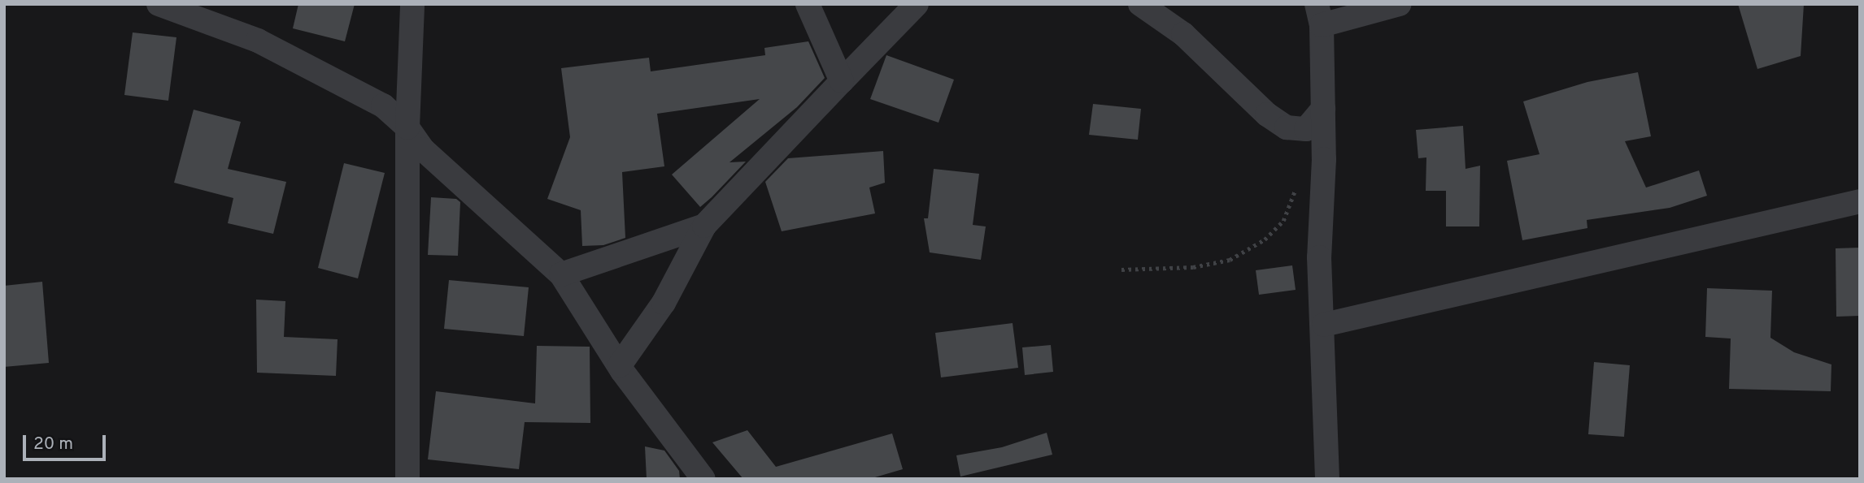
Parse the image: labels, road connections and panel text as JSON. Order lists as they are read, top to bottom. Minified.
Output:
{"scale_bar":"20 m"}
